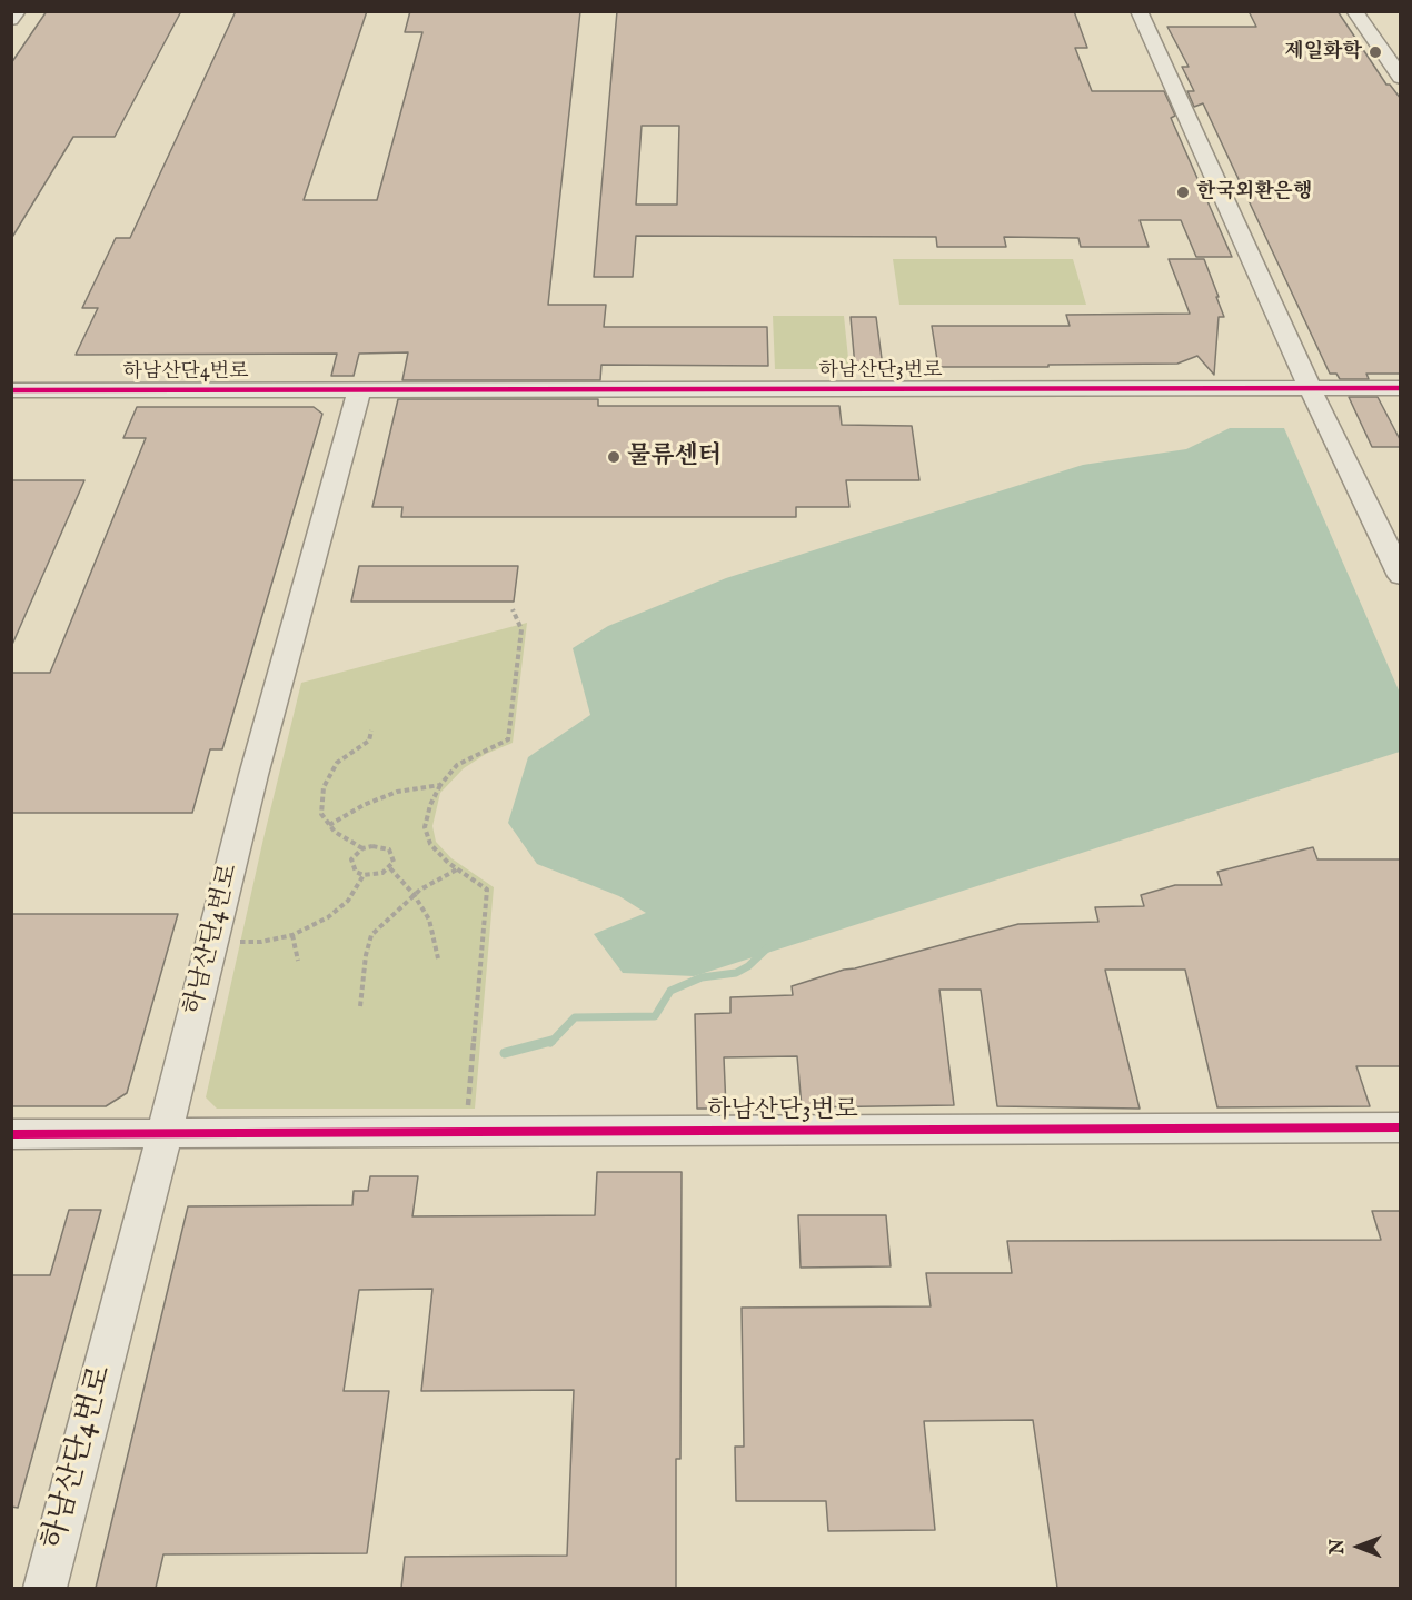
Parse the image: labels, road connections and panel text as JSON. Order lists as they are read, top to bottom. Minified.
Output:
{"streets":{"street":["하남산단3번로","하남산단4번로"]},"crossings":[["하남산단3번로","하남산단4번로"]],"places":["제일화학","한국외환은행","물류센터"],"north":"left"}
